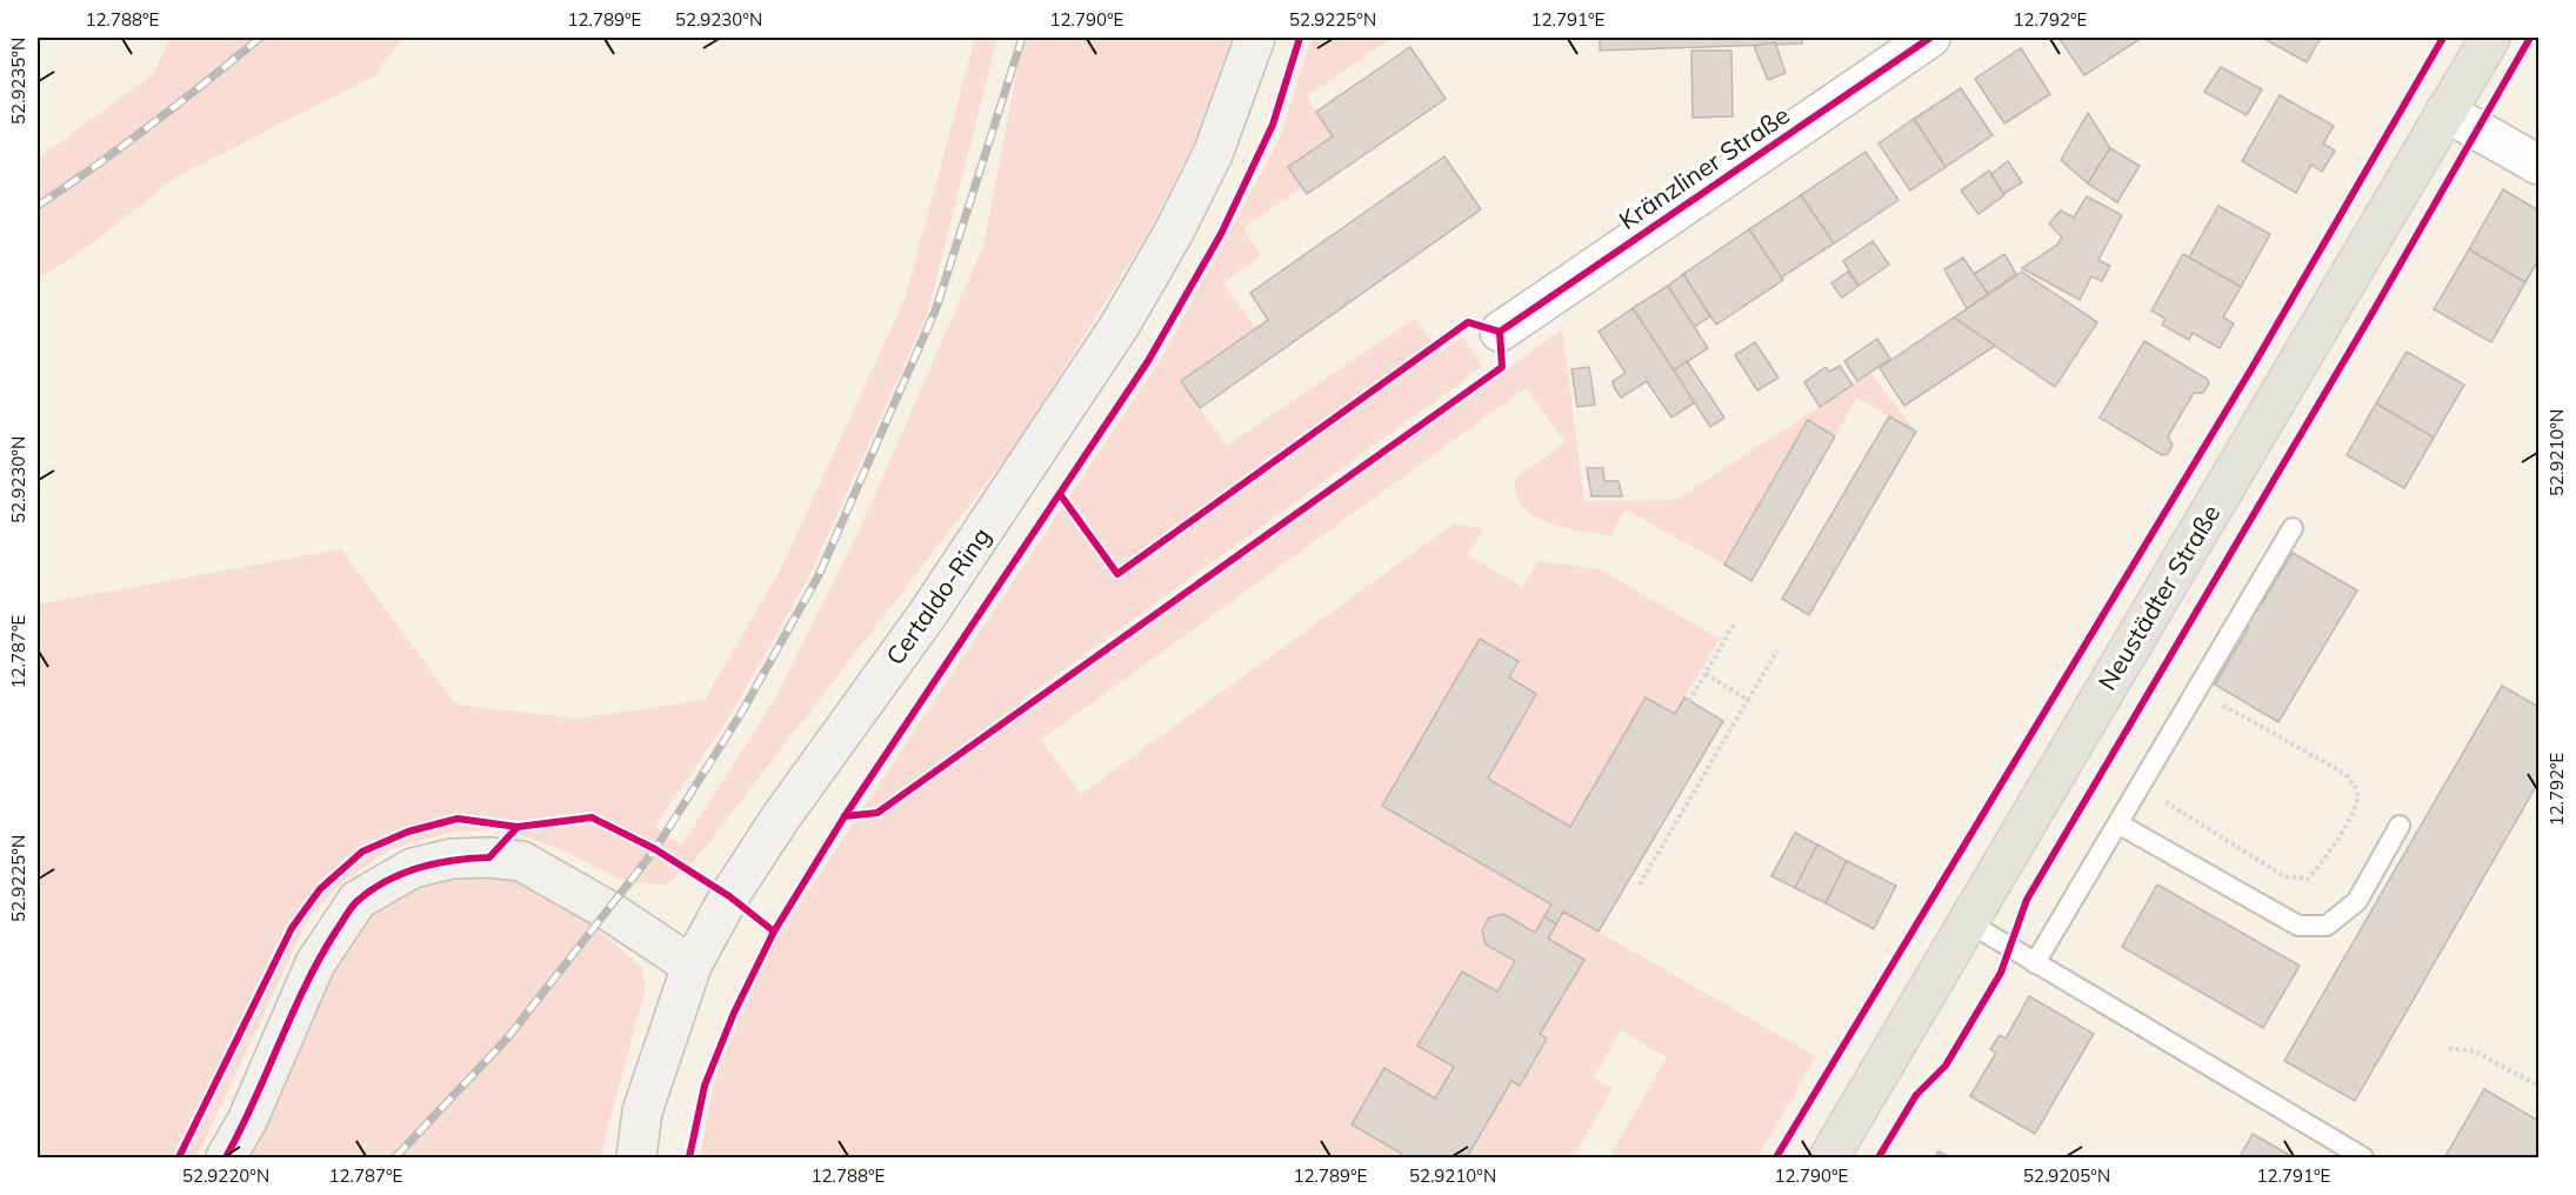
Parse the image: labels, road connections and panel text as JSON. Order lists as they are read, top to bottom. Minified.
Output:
{"streets":{"main road":["Certaldo-Ring","Neustädter Straße"],"street":["Kränzliner Straße"]},"coordinates":["12.788°E","12.789°E","52.9230°N","12.790°E","52.9225°N","12.791°E","12.792°E","52.9235°N","52.9210°N","12.787°E","52.9220°N","52.9205°N"]}
